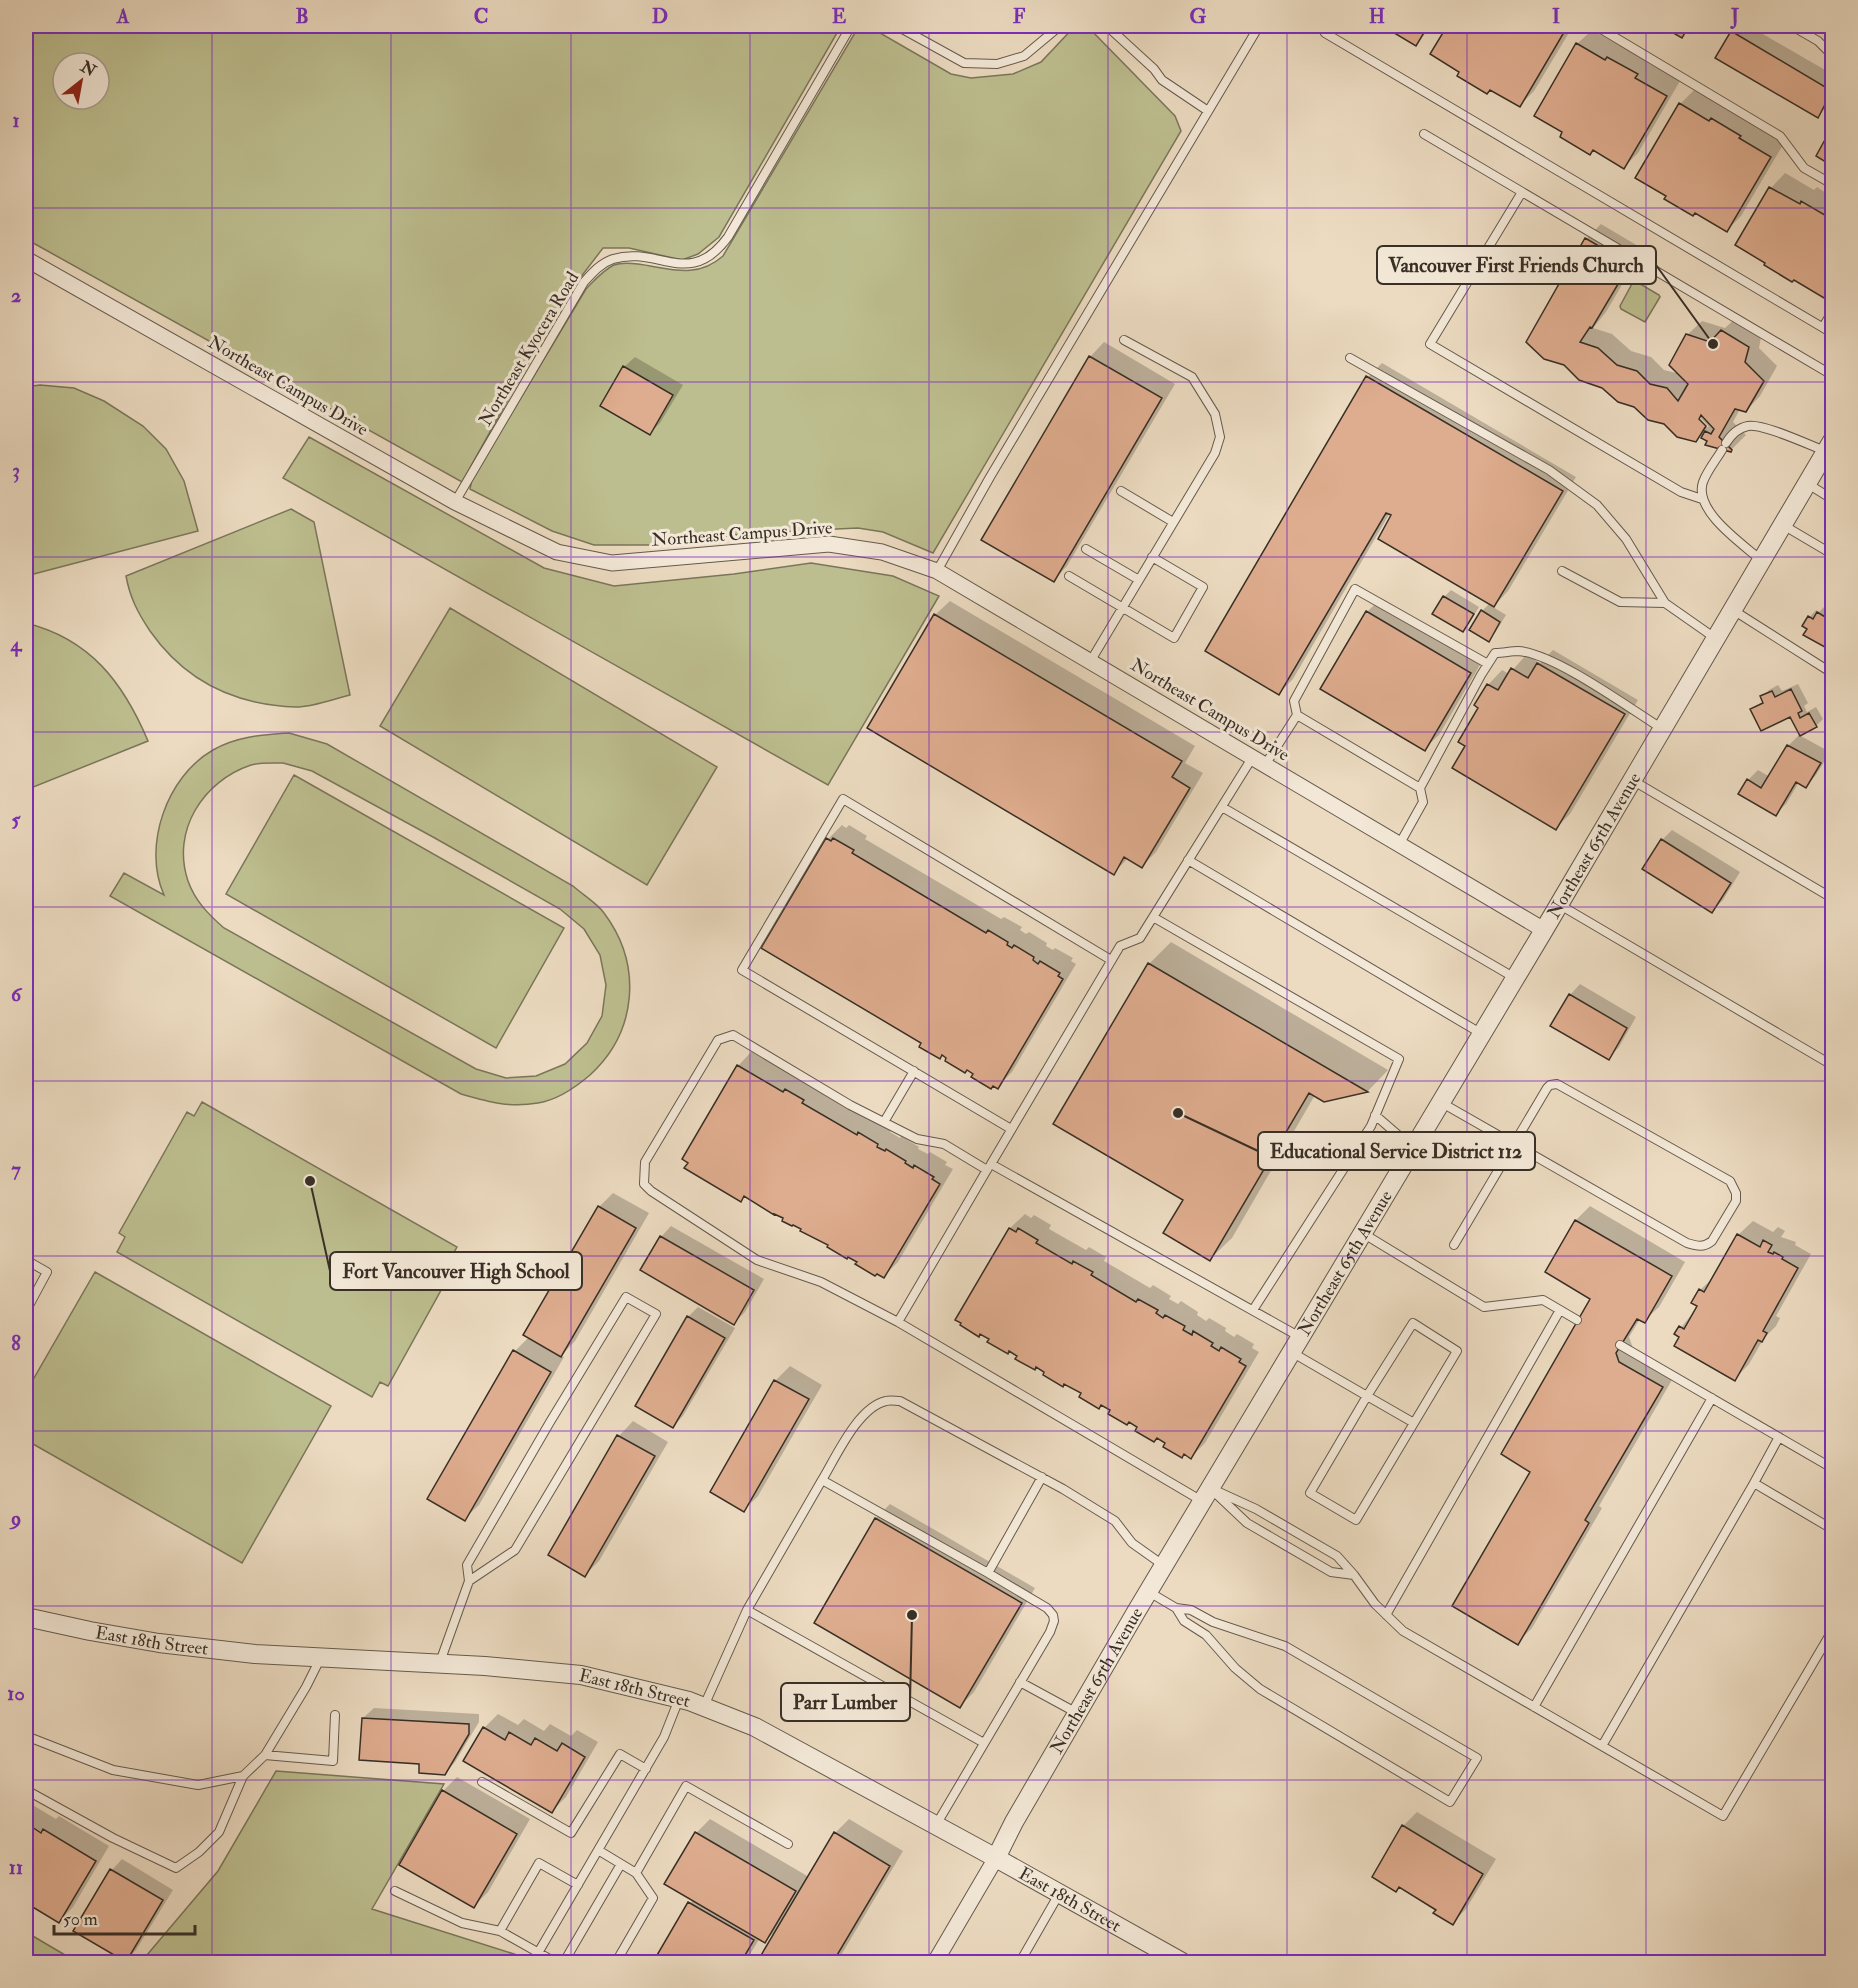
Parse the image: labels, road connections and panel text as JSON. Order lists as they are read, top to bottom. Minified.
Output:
{"streets":{"street":["Northeast Campus Drive","Northeast 65th Avenue","East 18th Street"],"lane":["Northeast Kyocera Road"]},"crossings":[["Northeast Kyocera Road","Northeast Campus Drive"],["Northeast Campus Drive","Northeast 65th Avenue"],["Northeast 65th Avenue","East 18th Street"]],"places":["Vancouver First Friends Church","Educational Service District 112","Fort Vancouver High School","Parr Lumber"],"scale_bar":"50 m","north":"top right","grid":{"columns":["A","B","C","D","E","F","G","H","I","J"],"rows":["1","2","3","4","5","6","7","8","9","10","11"]}}
